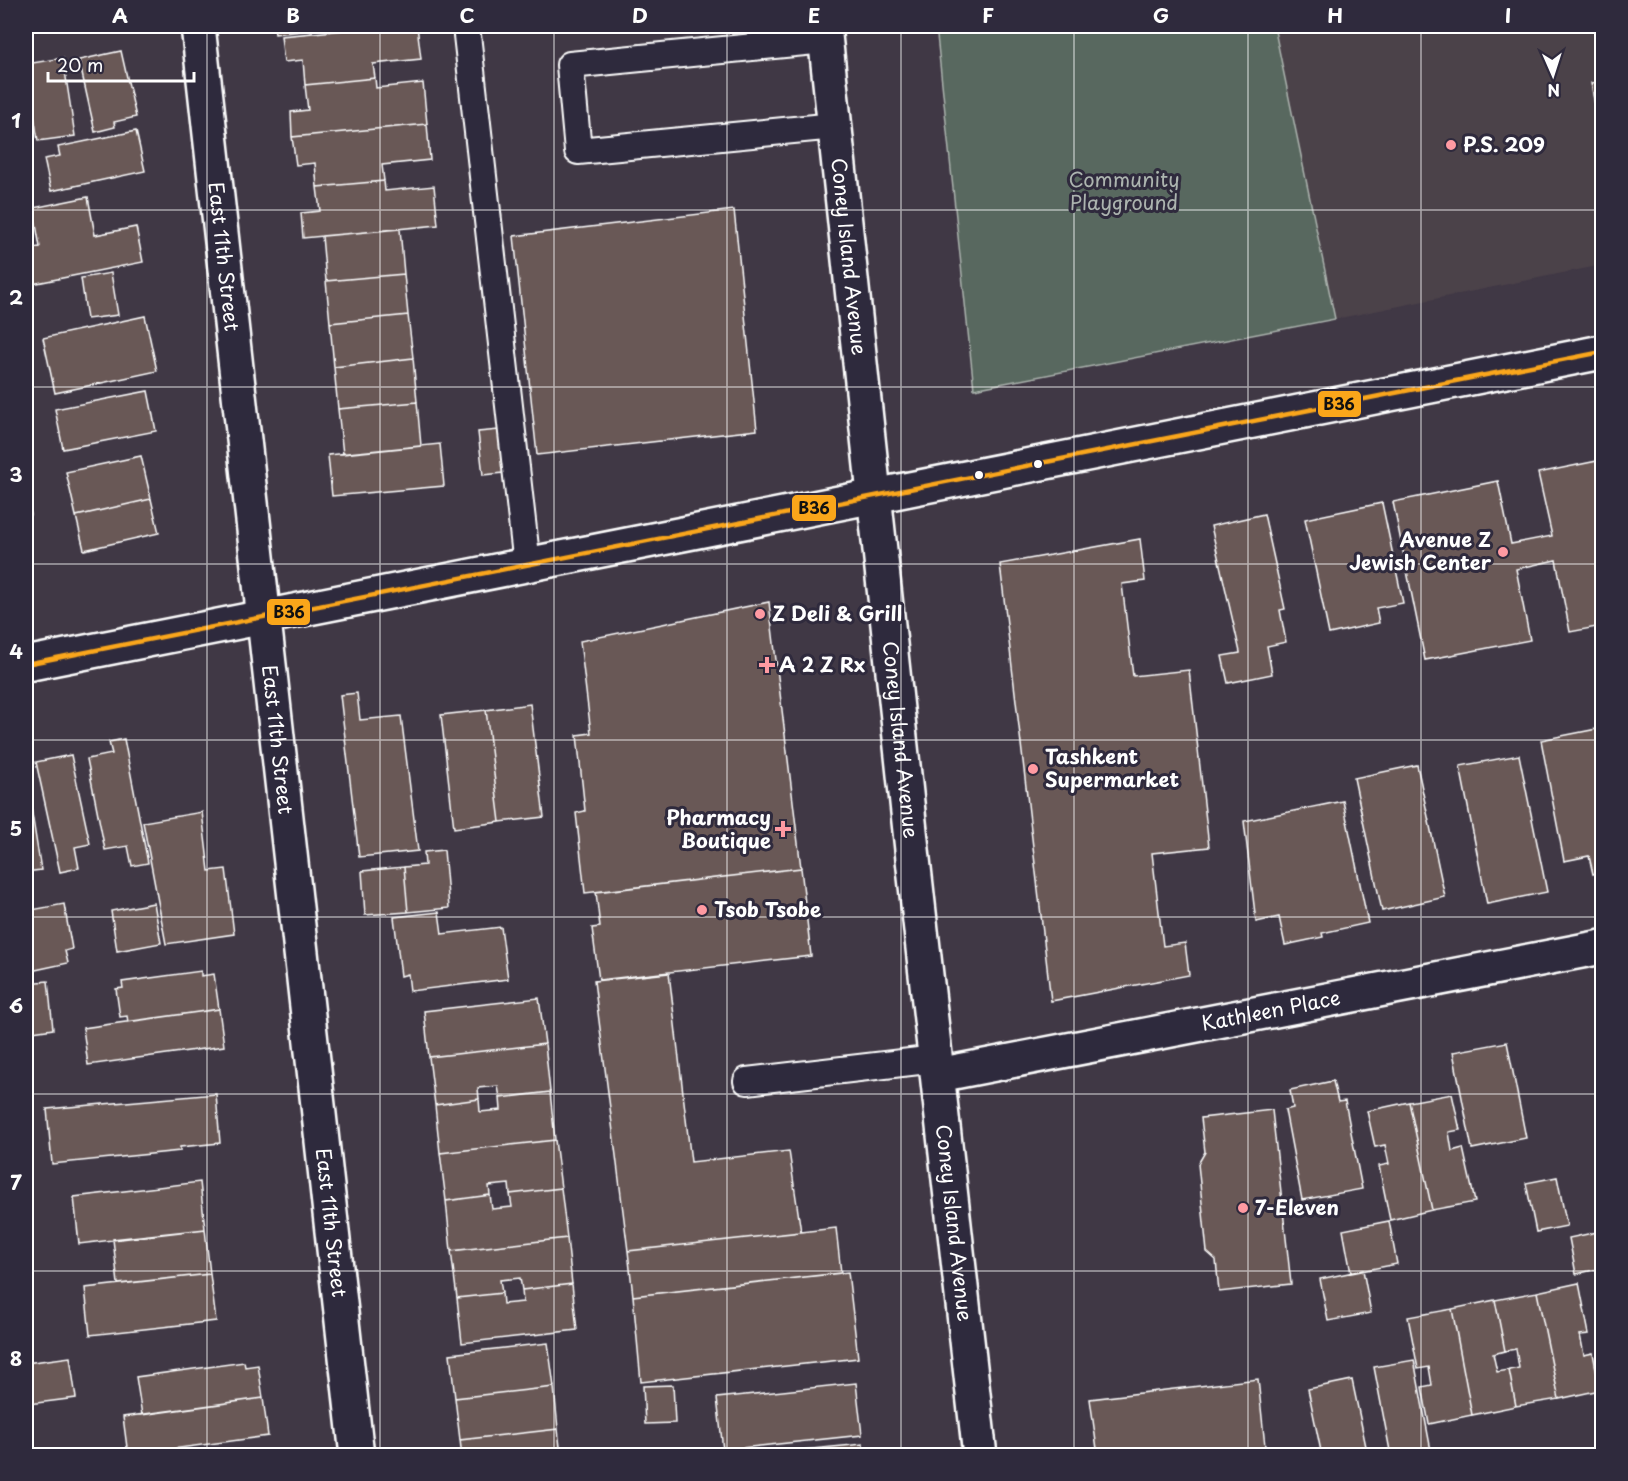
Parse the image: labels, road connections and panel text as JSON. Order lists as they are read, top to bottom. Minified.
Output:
{"streets":{"street":["Coney Island Avenue","East 11th Street","Kathleen Place"]},"crossings":[["Coney Island Avenue","Kathleen Place"]],"parks":["Community Playground"],"places":{"other":["P.S. 209","Avenue Z Jewish Center","Z Deli & Grill","Tashkent Supermarket","Tsob Tsobe","7-Eleven"],"health":["A 2 Z Rx","Pharmacy Boutique"]},"lines":["transit line B36"],"scale_bar":"20 m","north":"bottom","grid":{"columns":["A","B","C","D","E","F","G","H","I"],"rows":["1","2","3","4","5","6","7","8"]}}
